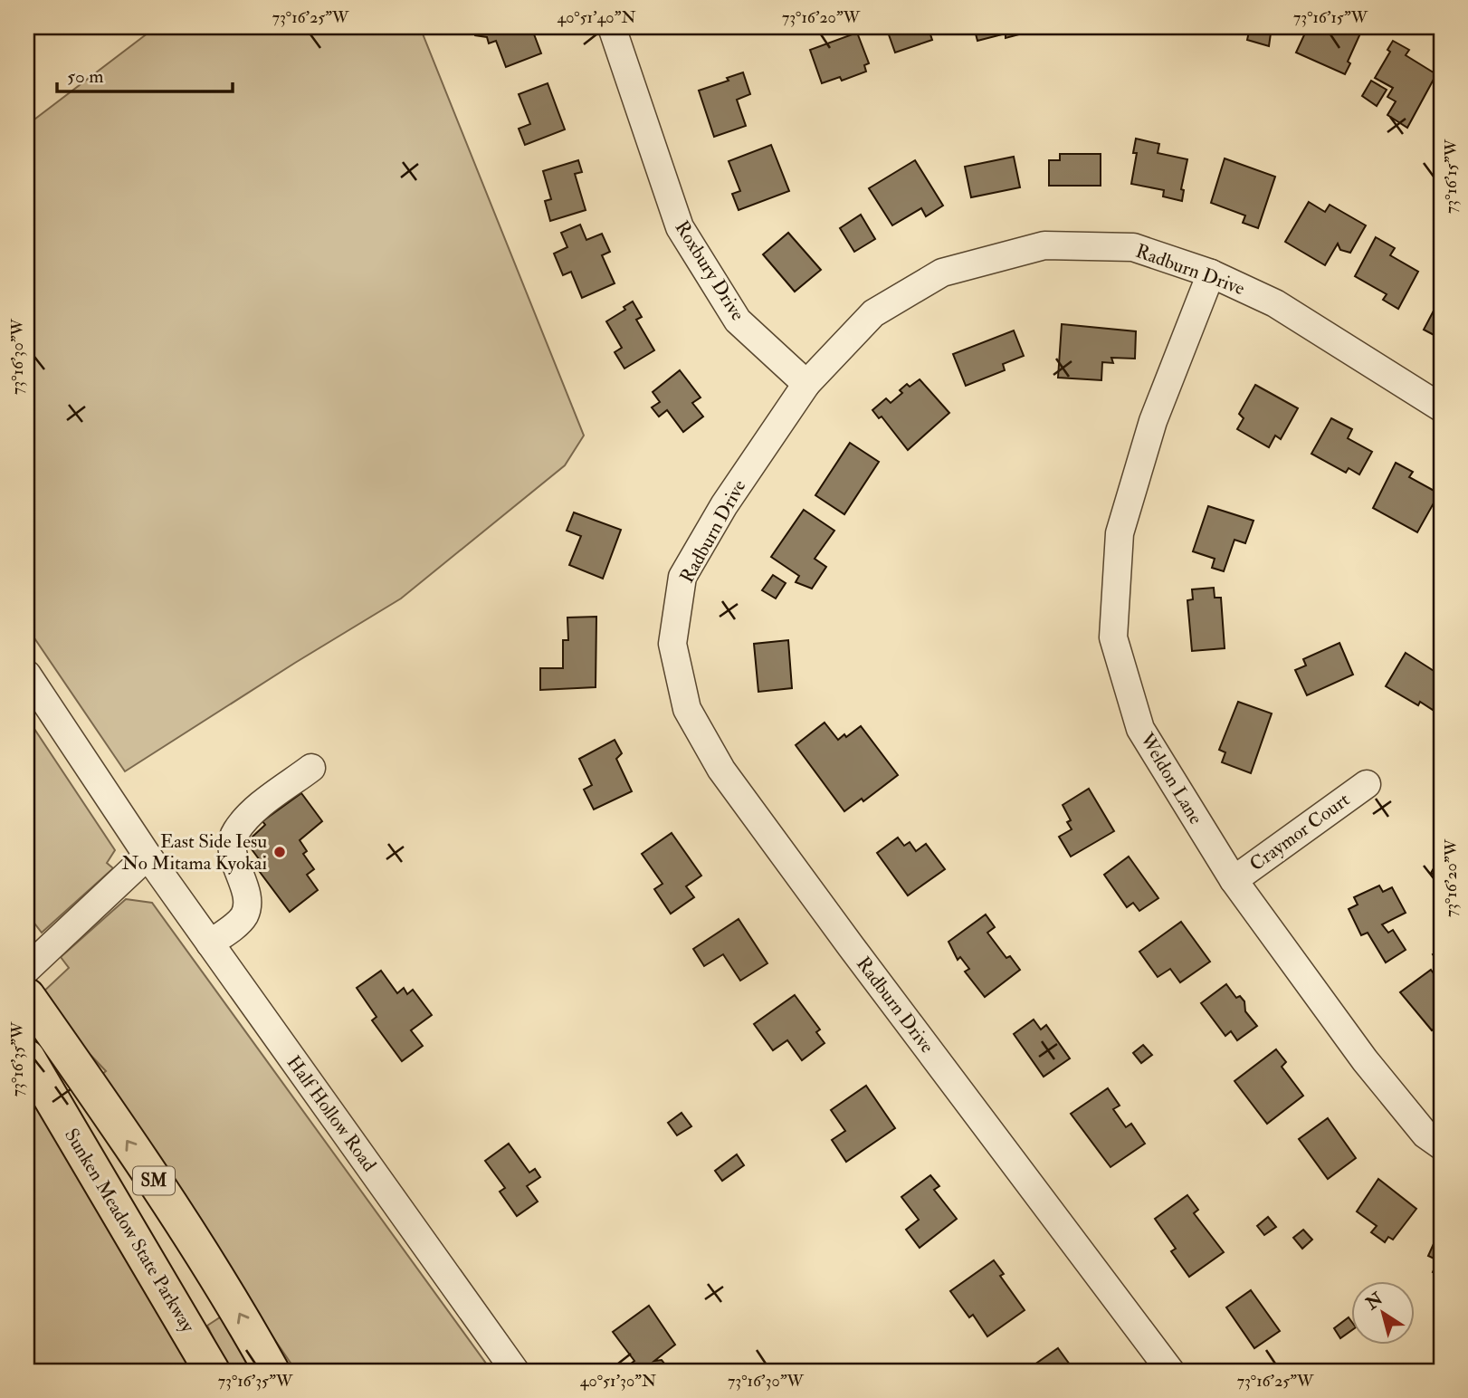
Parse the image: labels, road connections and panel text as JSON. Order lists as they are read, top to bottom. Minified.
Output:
{"streets":{"highway":["SM","Sunken Meadow State Parkway"],"street":["Radburn Drive","Roxbury Drive","Weldon Lane","Craymor Court","Half Hollow Road"]},"crossings":[["Radburn Drive","Roxbury Drive"],["Radburn Drive","Weldon Lane"],["Weldon Lane","Craymor Court"]],"places":["East Side Iesu No Mitama Kyokai"],"scale_bar":"50 m","north":"top left","coordinates":["73°16'25\"W","40°51'40\"N","73°16'20\"W","73°16'15\"W","73°16'30\"W","73°16'35\"W","40°51'30\"N"]}
